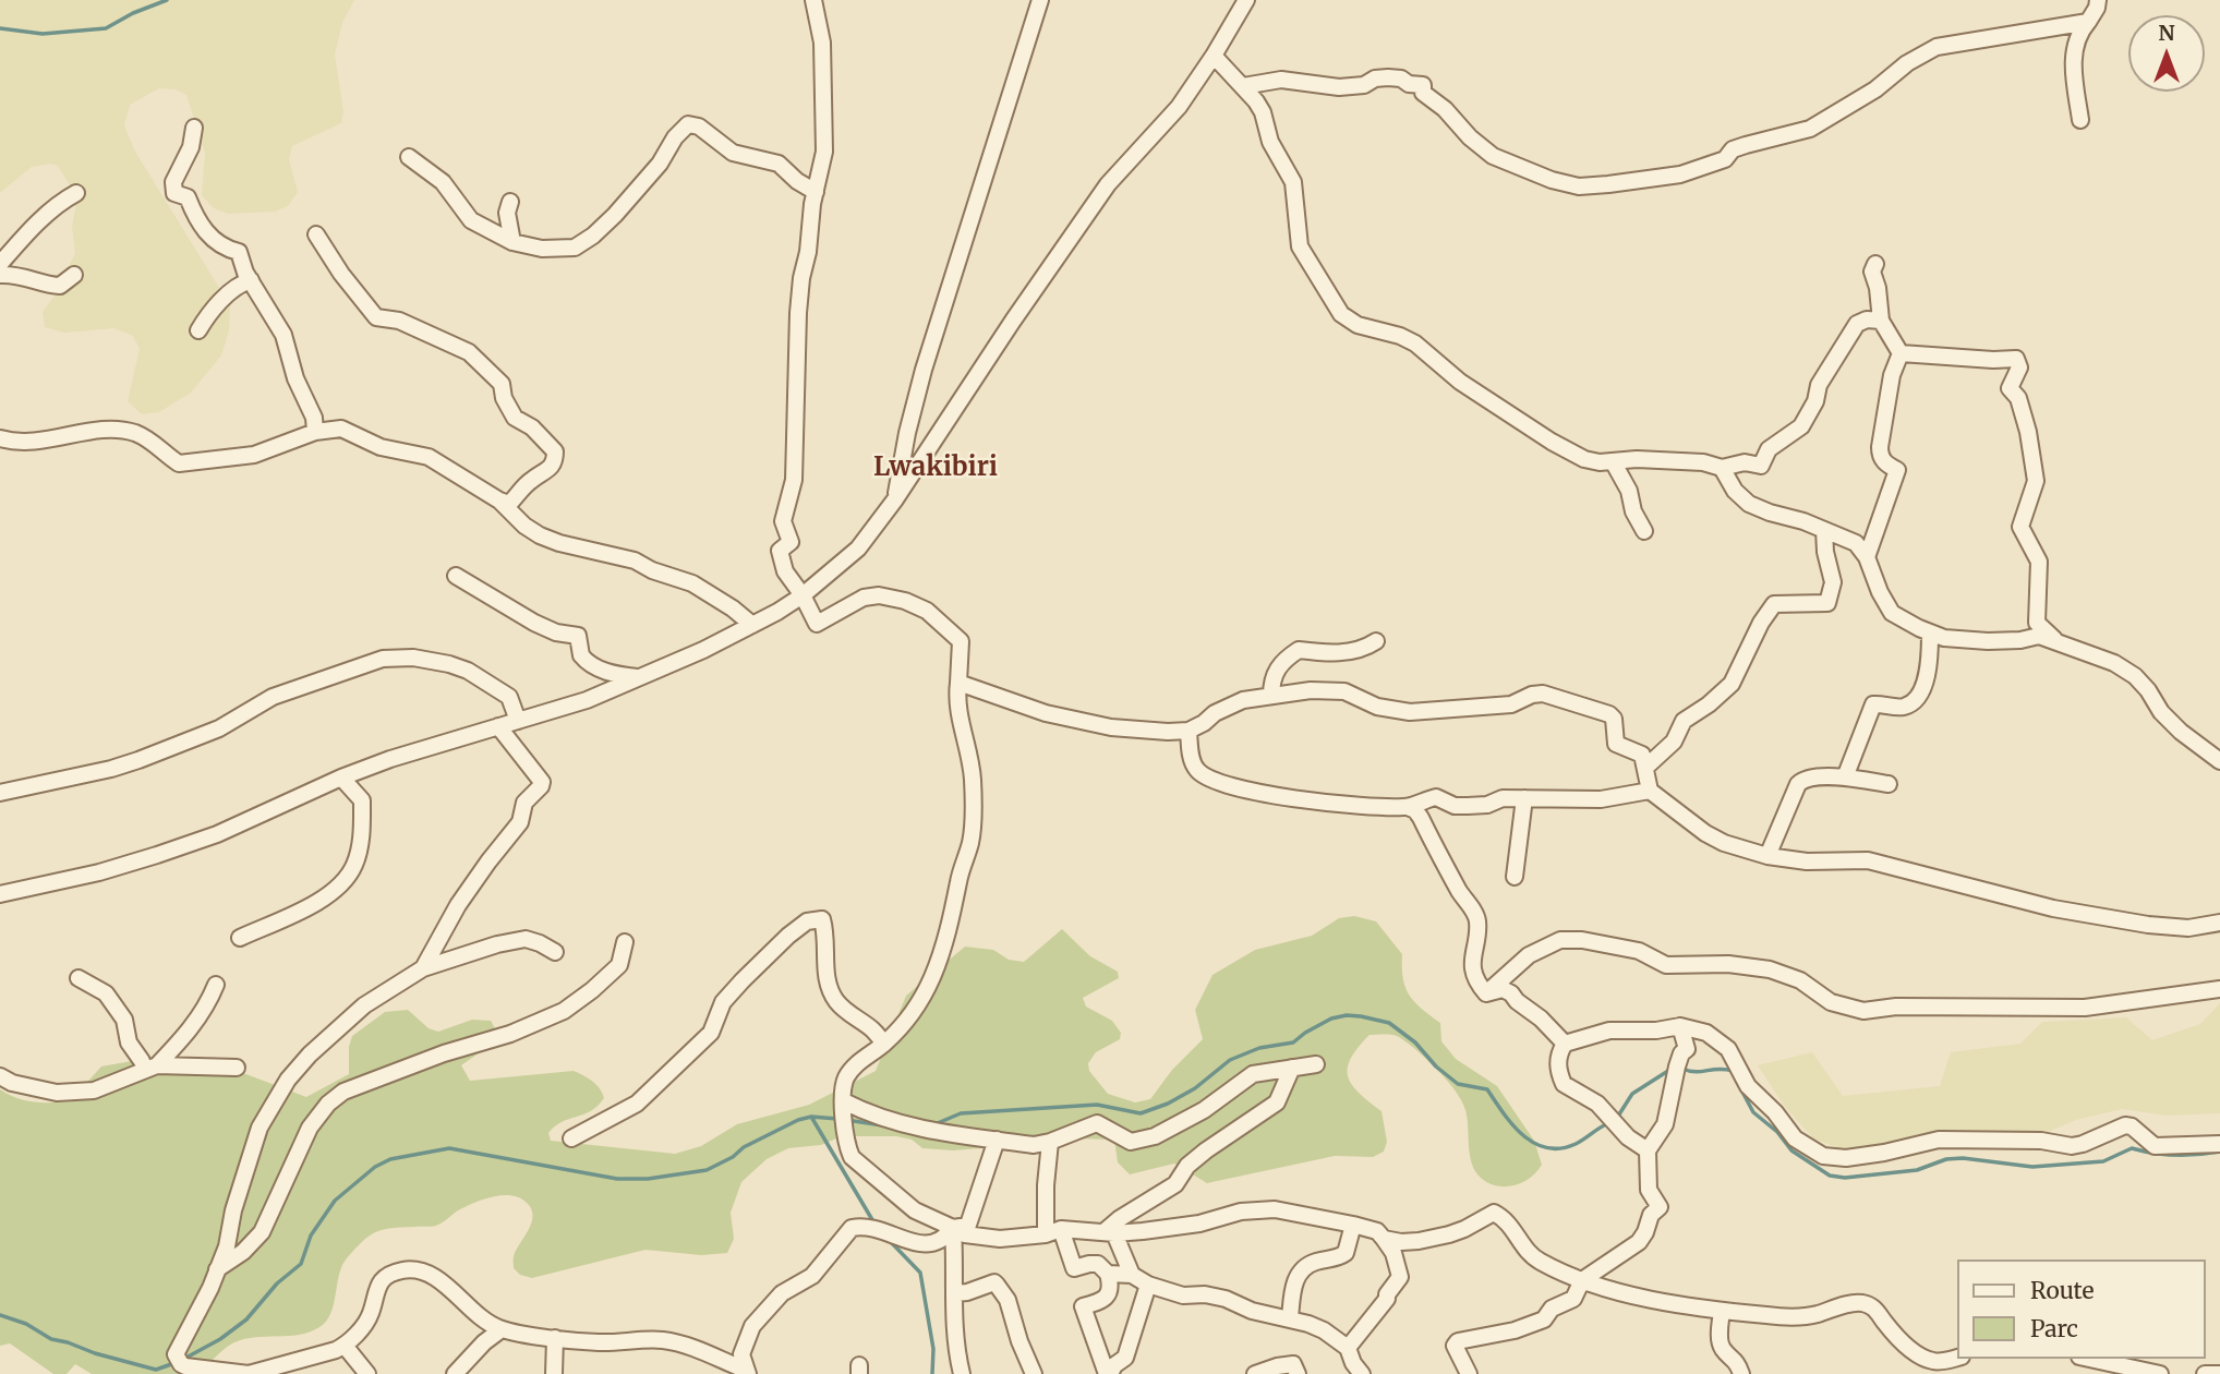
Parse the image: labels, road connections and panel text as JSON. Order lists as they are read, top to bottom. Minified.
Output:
{"districts":["Lwakibiri"],"legend":["Route","Parc"],"north":"top"}
